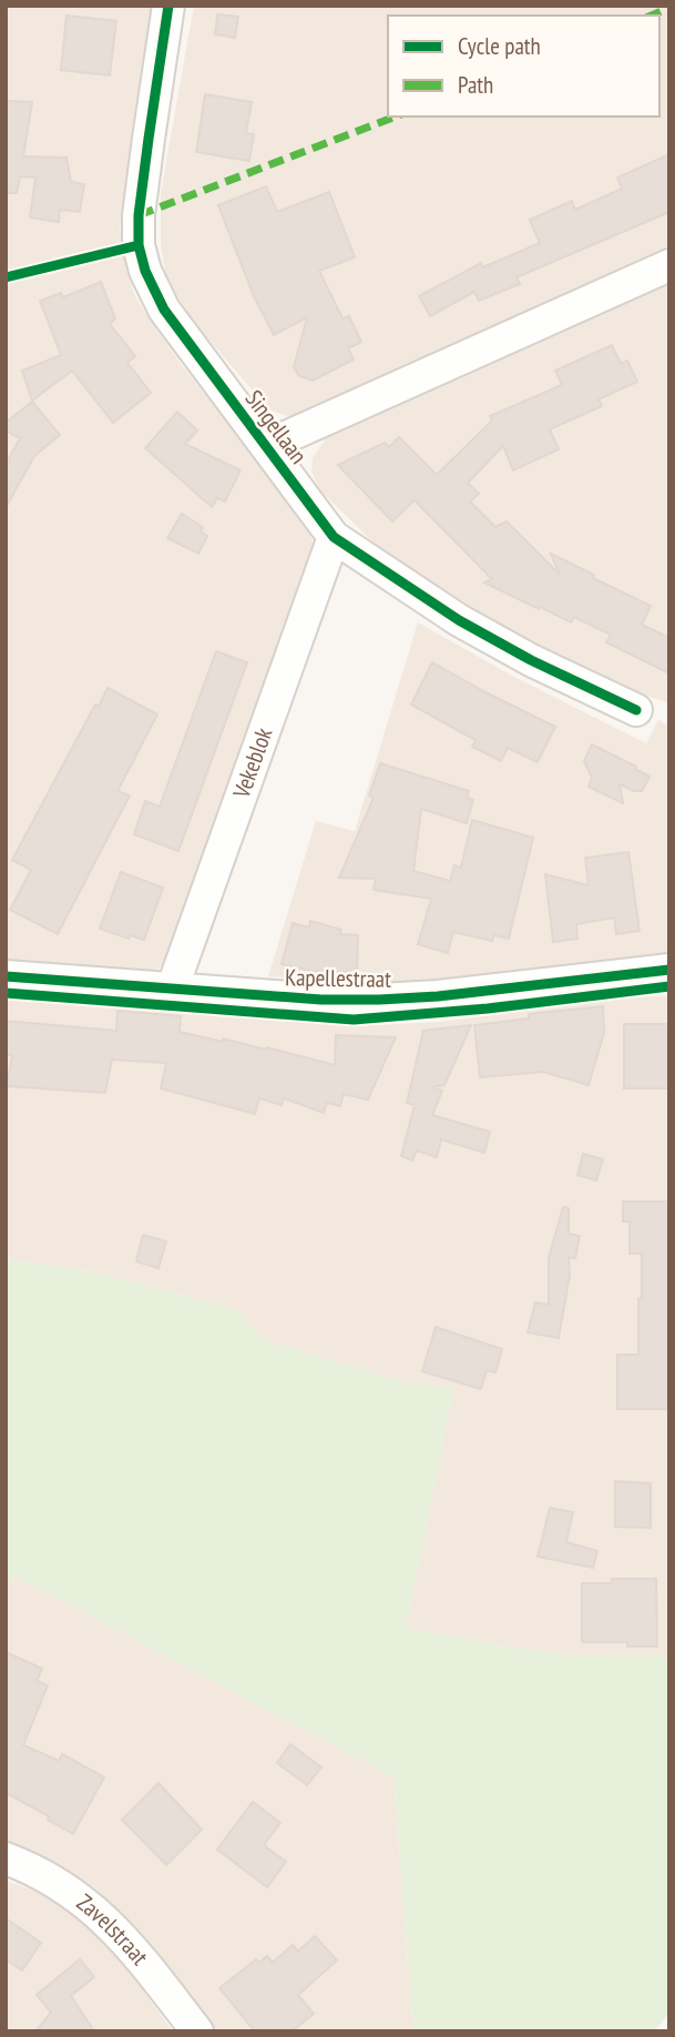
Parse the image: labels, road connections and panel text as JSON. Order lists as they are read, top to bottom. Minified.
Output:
{"streets":{"street":["Singellaan","Vekeblok","Kapellestraat","Zavelstraat"]},"crossings":[["Singellaan","Vekeblok"],["Vekeblok","Kapellestraat"]],"legend":["Cycle path","Path"]}
